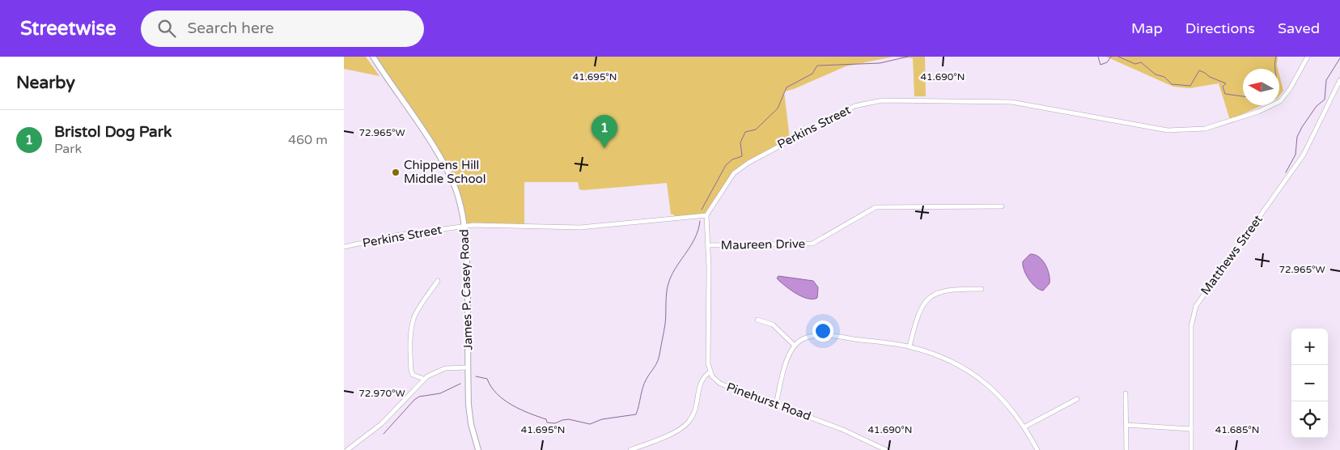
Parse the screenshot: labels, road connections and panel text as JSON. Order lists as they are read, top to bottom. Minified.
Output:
{"streets":{"main road":["James P. Casey Road"],"street":["Perkins Street","Maureen Drive","Matthews Street","Pinehurst Road"]},"crossings":[["Perkins Street","James P. Casey Road"]],"places":["Chippens Hill Middle School"],"north":"left","page":{"header":"Streetwise","search":"Search here","nav":["Map","Directions","Saved"],"heading":"Nearby","list":[{"mark":"1","name":"Bristol Dog Park","note":"Park","value":"460 m"}],"pins":"1","map_buttons":["+","−"]},"coordinates":["41.695°N","41.690°N","72.965°W","72.970°W","41.685°N"]}
